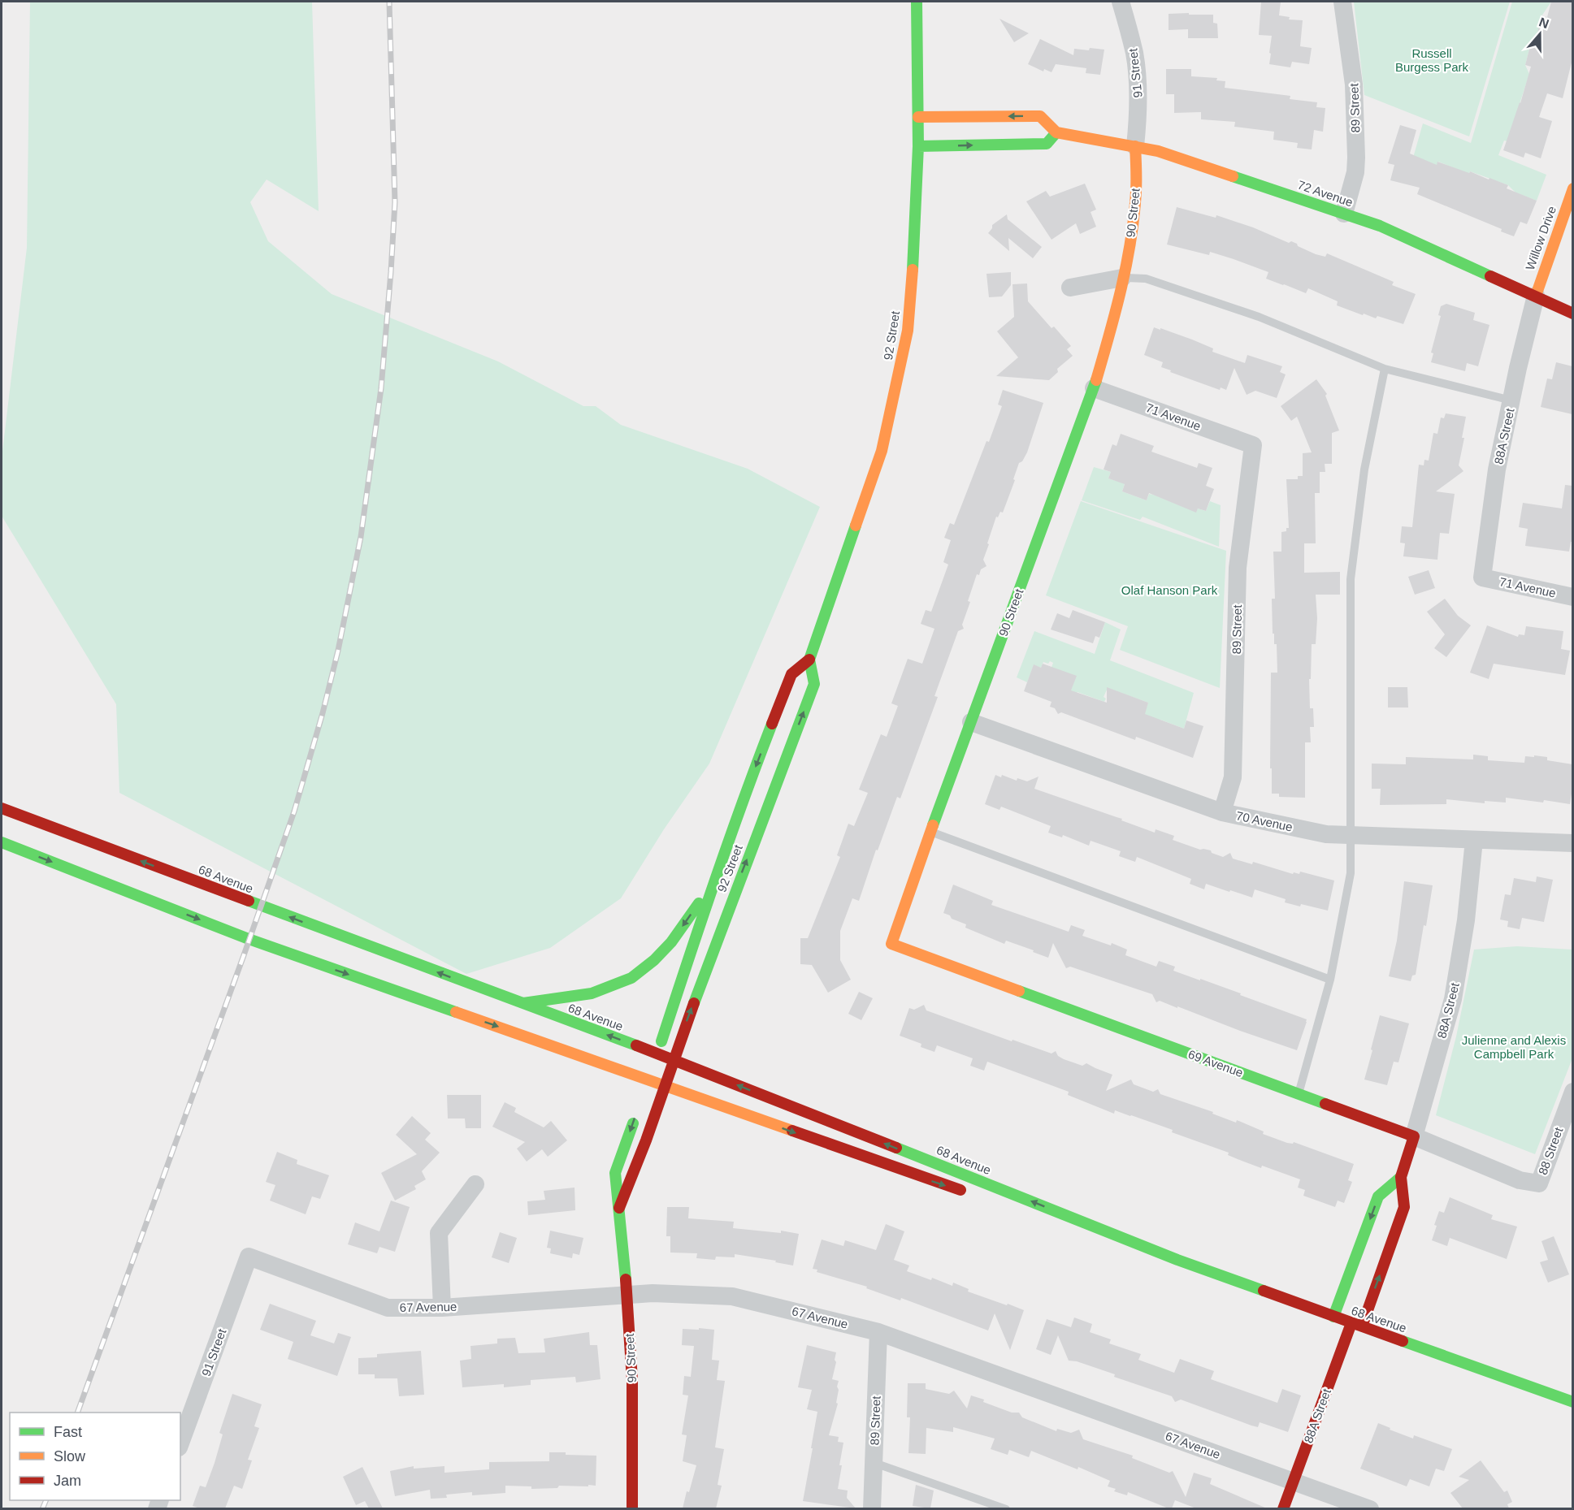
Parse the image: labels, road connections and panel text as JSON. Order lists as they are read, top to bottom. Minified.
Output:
{"streets":{"main road":["72 Avenue","90 Street","Willow Drive","92 Street","88A Street","68 Avenue","69 Avenue"],"street":["91 Street","89 Street","71 Avenue","70 Avenue","88 Street","67 Avenue"]},"crossings":[["91 Street","72 Avenue"],["91 Street","90 Street"],["91 Street","67 Avenue"],["89 Street","72 Avenue"],["89 Street","71 Avenue"],["89 Street","70 Avenue"],["89 Street","67 Avenue"],["72 Avenue","90 Street"],["72 Avenue","Willow Drive"],["72 Avenue","88A Street"],["90 Street","71 Avenue"],["90 Street","70 Avenue"],["90 Street","69 Avenue"],["90 Street","67 Avenue"],["Willow Drive","88A Street"],["92 Street","68 Avenue"],["71 Avenue","88A Street"],["88A Street","70 Avenue"],["88A Street","68 Avenue"],["88A Street","69 Avenue"],["88A Street","67 Avenue"],["69 Avenue","88 Street"]],"parks":["Russell Burgess Park","Olaf Hanson Park","Julienne and Alexis Campbell Park"],"legend":["Fast","Slow","Jam"],"north":"top"}
